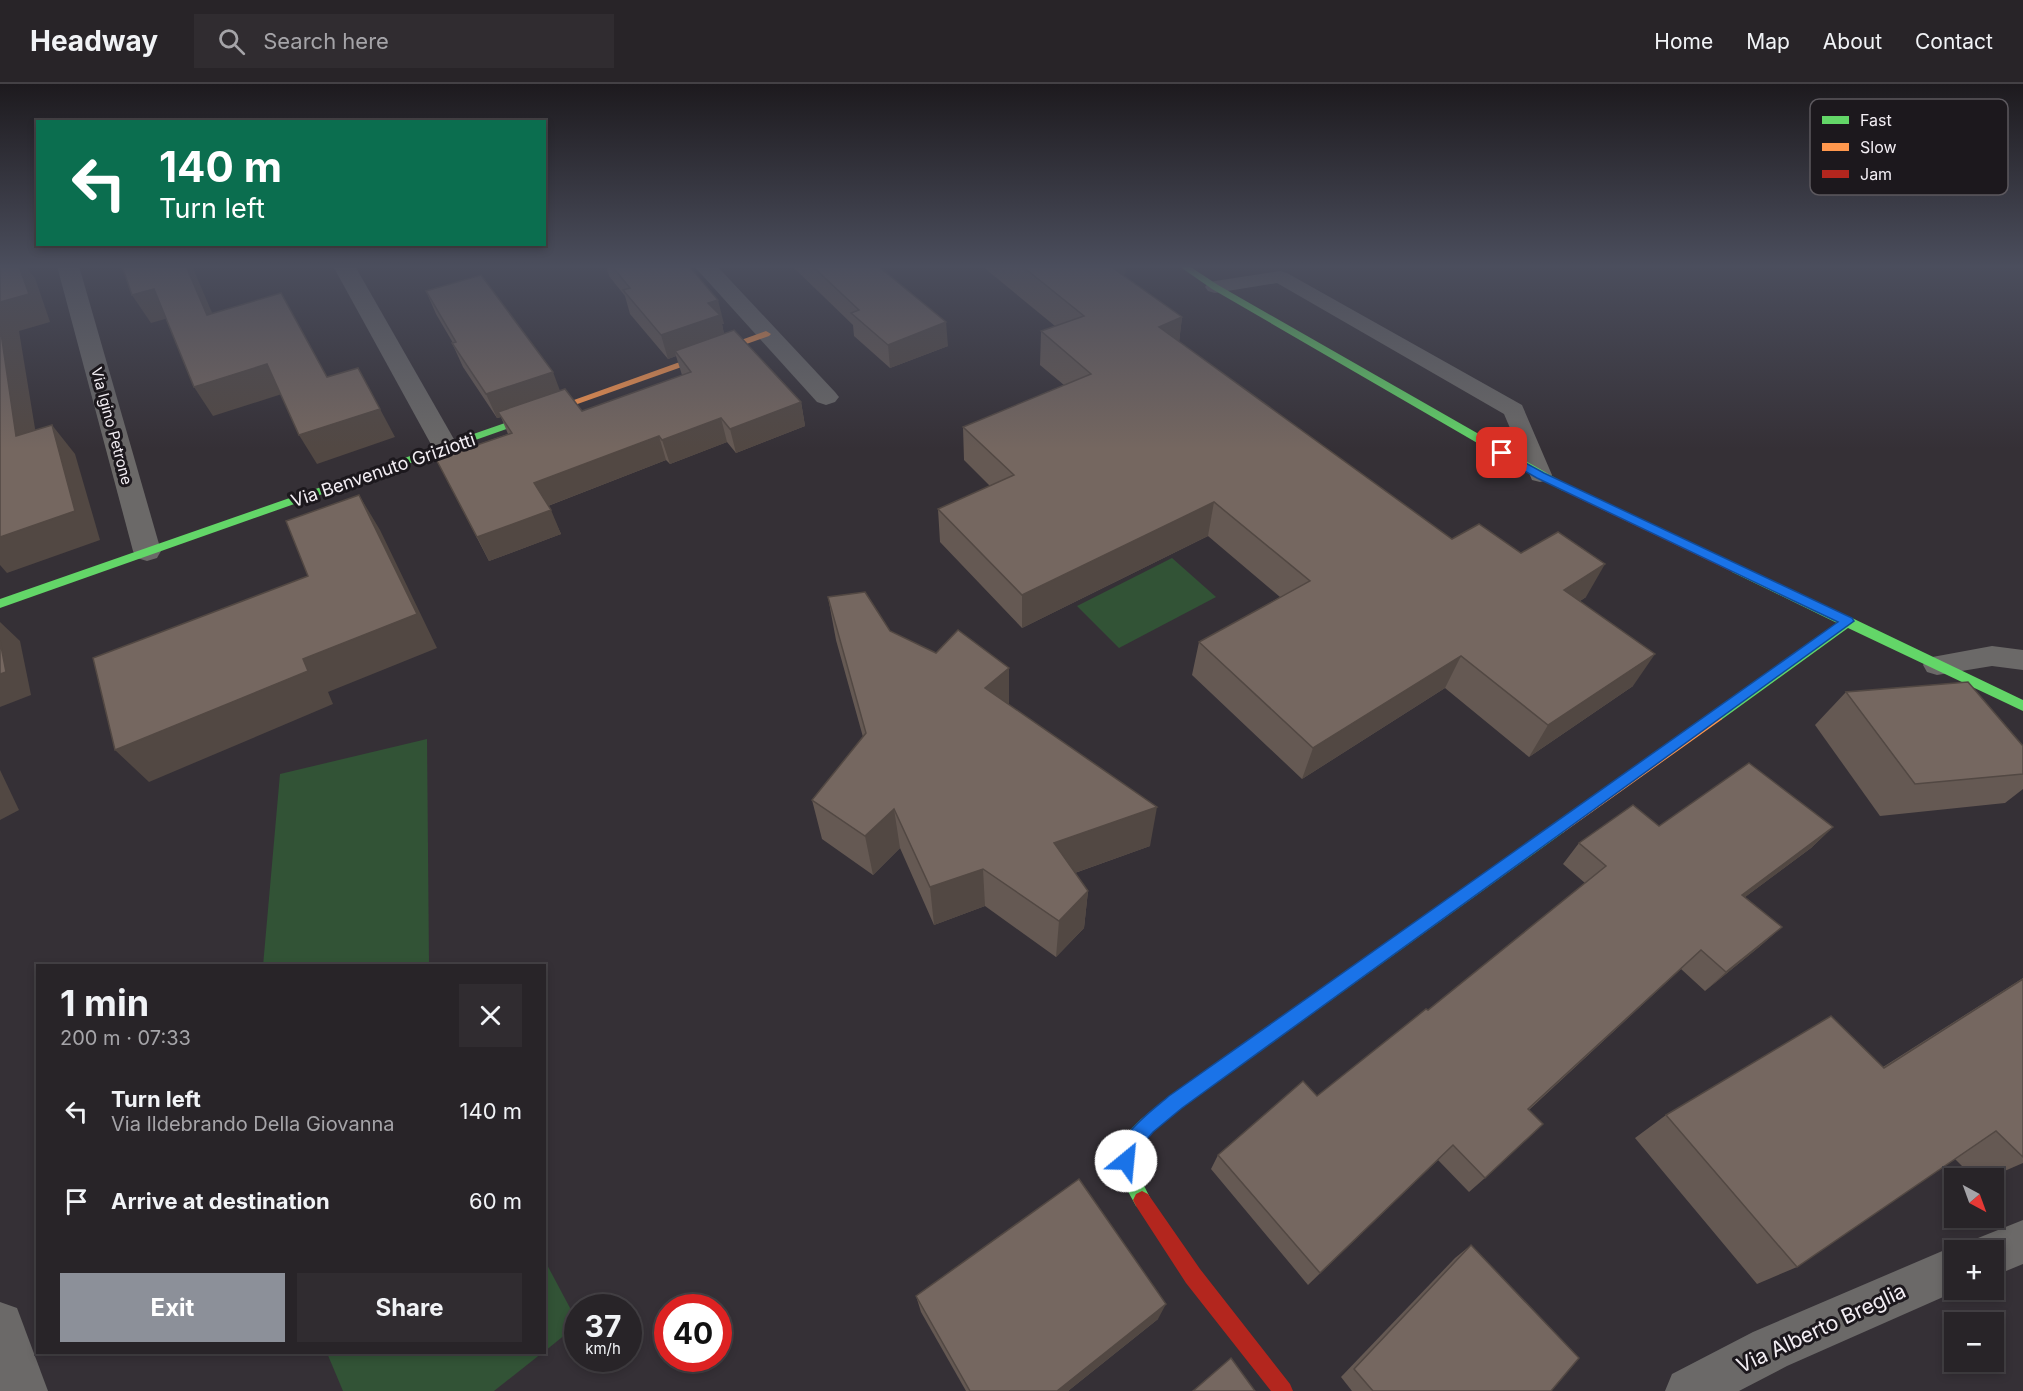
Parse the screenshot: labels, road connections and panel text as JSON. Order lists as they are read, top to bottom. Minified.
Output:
{"streets":{"street":["Via Igino Petrone","Via Benvenuto Griziotti","Via Alberto Breglia"]},"crossings":[["Via Igino Petrone","Via Benvenuto Griziotti"]],"legend":["Fast","Slow","Jam"],"north":"bottom right","page":{"header":"Headway","search":"Search here","nav":["Home","Map","About","Contact"],"turn":["140 m","Turn left"],"heading":["1 min","200 m · 07:33"],"list":[{"name":"Turn left","note":"Via Ildebrando Della Giovanna","value":"140 m"},{"name":"Arrive at destination","value":"60 m"}],"map_buttons":["+","−"],"buttons":["Exit","Share"],"speed":"37 km/h","limit":"40"}}
